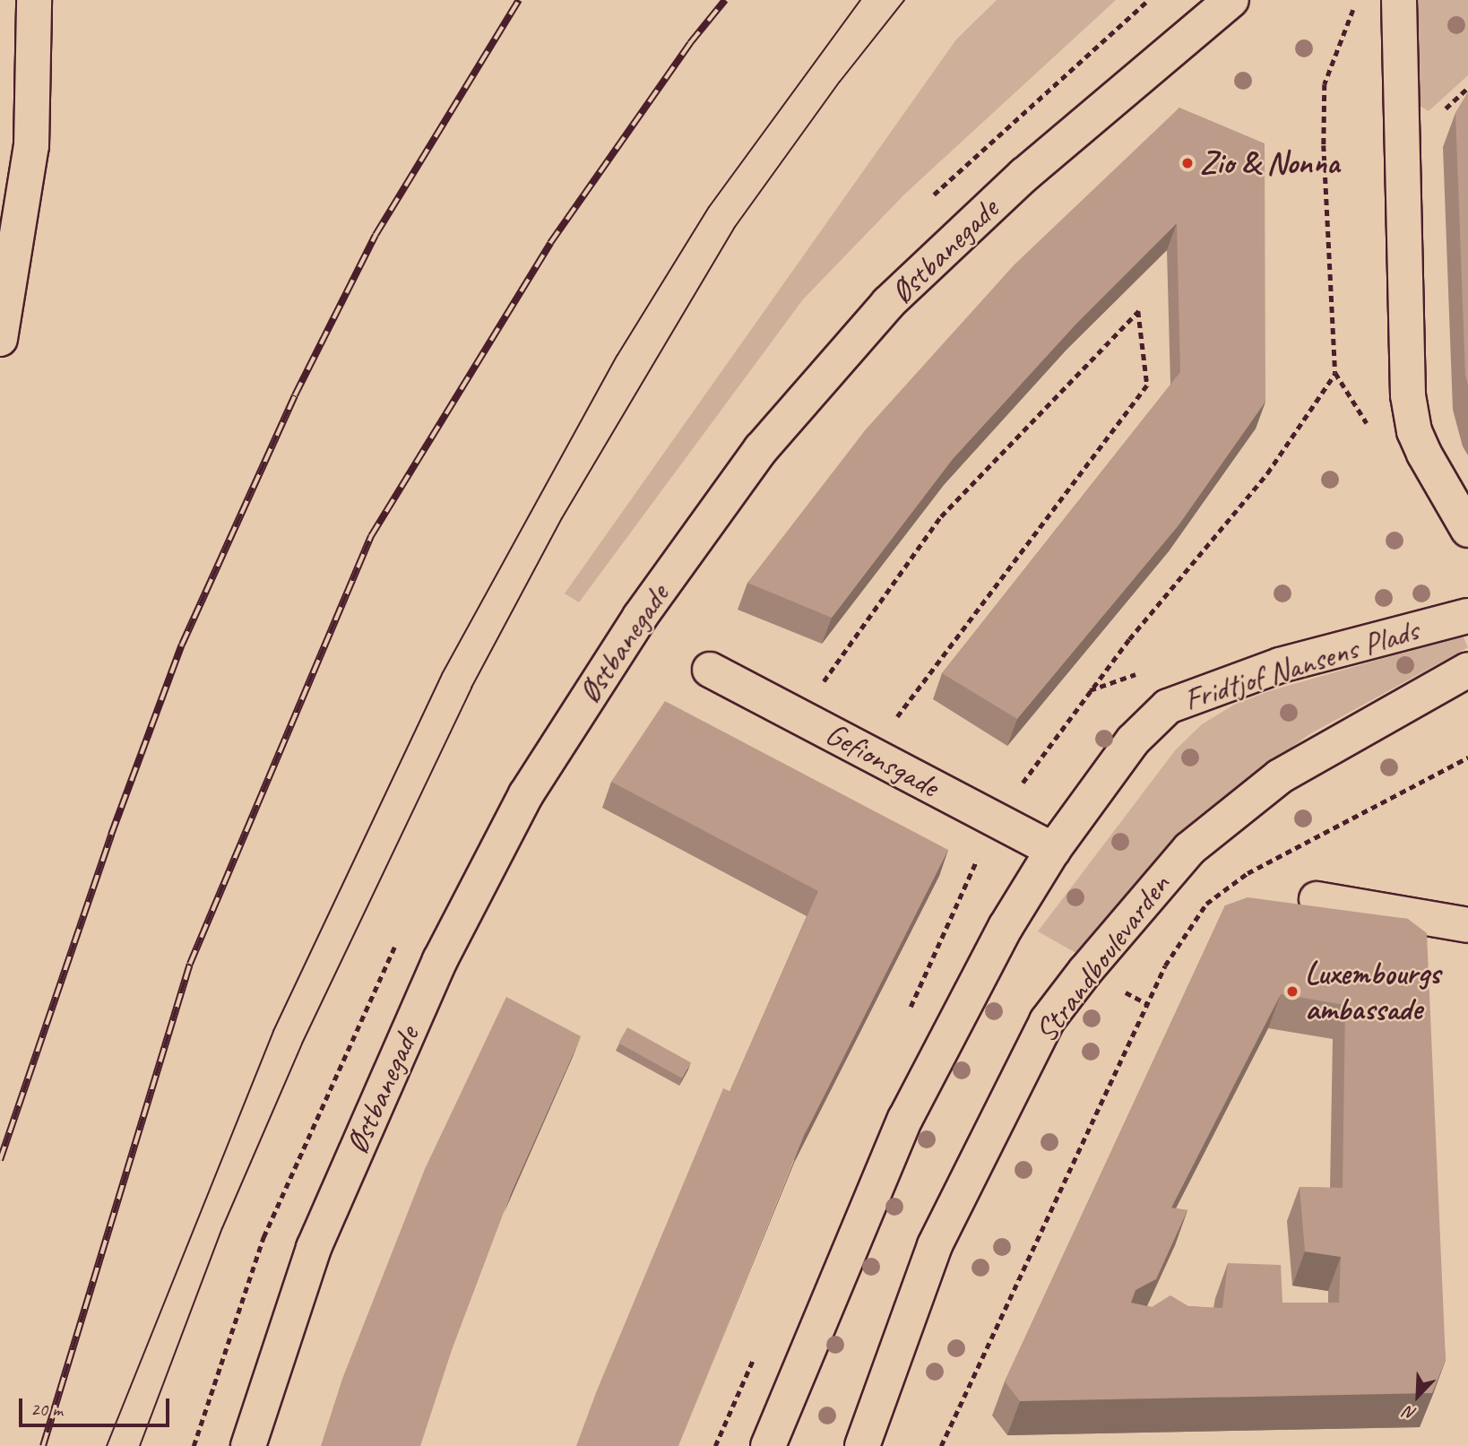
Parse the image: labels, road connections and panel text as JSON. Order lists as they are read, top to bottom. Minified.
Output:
{"streets":{"street":["Østbanegade","Fridtjof Nansens Plads","Gefionsgade","Strandboulevarden"]},"crossings":[["Fridtjof Nansens Plads","Gefionsgade"]],"places":["Zio & Nonna","Luxembourgs ambassade"],"scale_bar":"20 m","north":"bottom left"}
